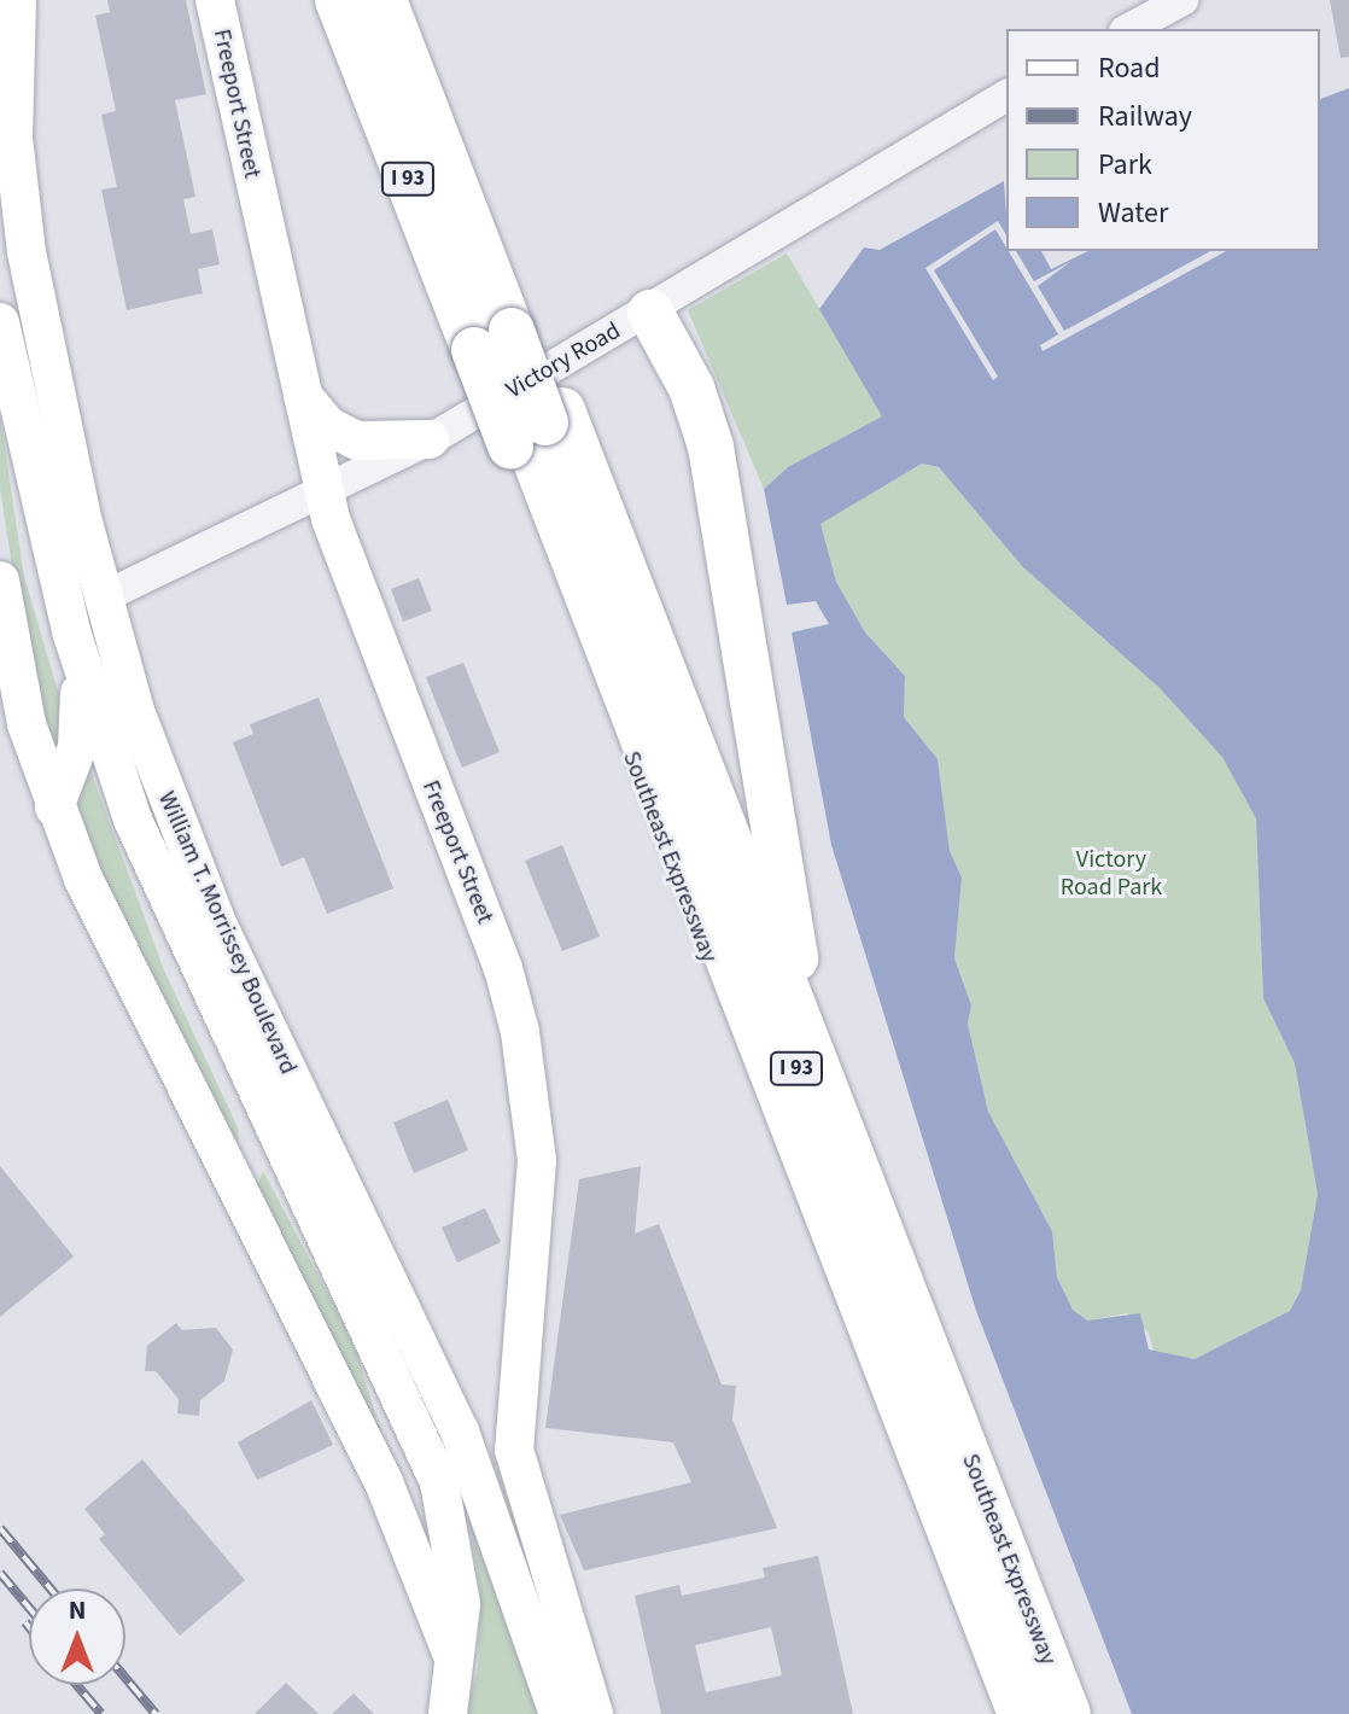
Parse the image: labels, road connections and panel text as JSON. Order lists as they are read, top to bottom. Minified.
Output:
{"streets":{"highway":["I 93","Southeast Expressway"],"main road":["Freeport Street","William T. Morrissey Boulevard"],"street":["Victory Road"]},"crossings":[["Freeport Street","Victory Road"],["Freeport Street","William T. Morrissey Boulevard"],["I 93","Southeast Expressway"],["Victory Road","William T. Morrissey Boulevard"]],"parks":["Victory Road Park"],"legend":["Road","Railway","Park","Water"],"north":"top"}
